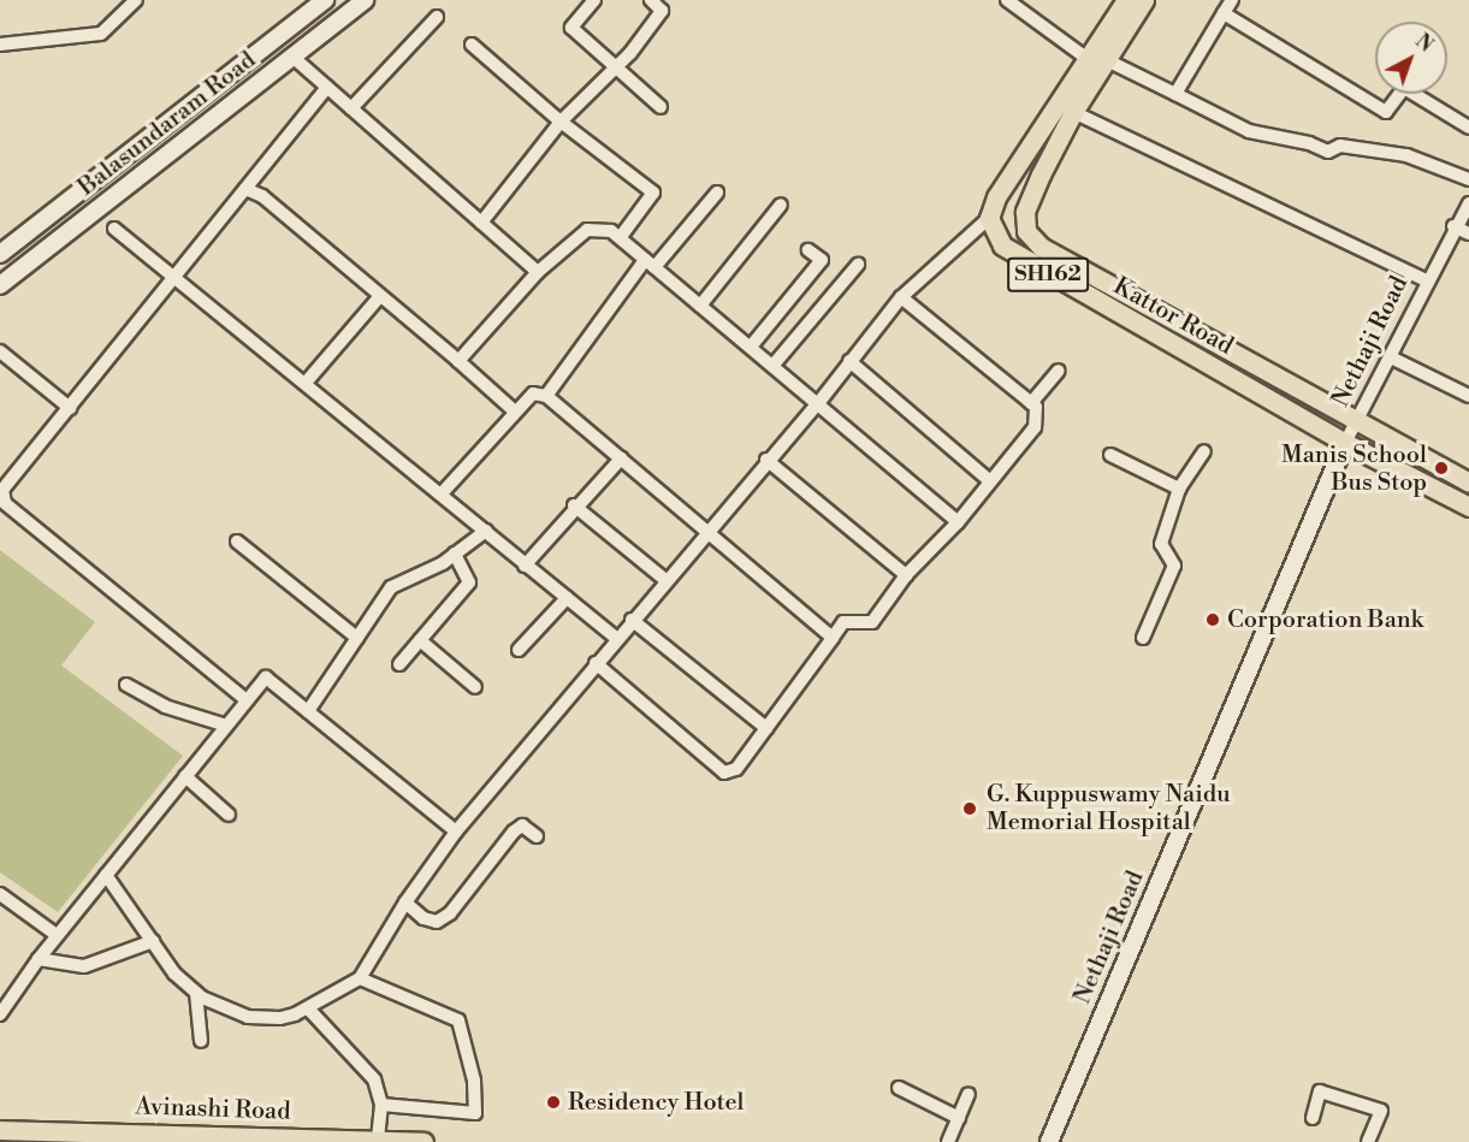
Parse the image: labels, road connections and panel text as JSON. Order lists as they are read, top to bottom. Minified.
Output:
{"streets":{"main road":["Balasundaram Road","SH162","Kattor Road","Nethaji Road","Avinashi Road"]},"crossings":[["SH162","Kattor Road"],["SH162","Nethaji Road"],["Kattor Road","Nethaji Road"]],"places":["Manis School Bus Stop","Corporation Bank","G. Kuppuswamy Naidu Memorial Hospital","Residency Hotel"],"north":"top right"}
